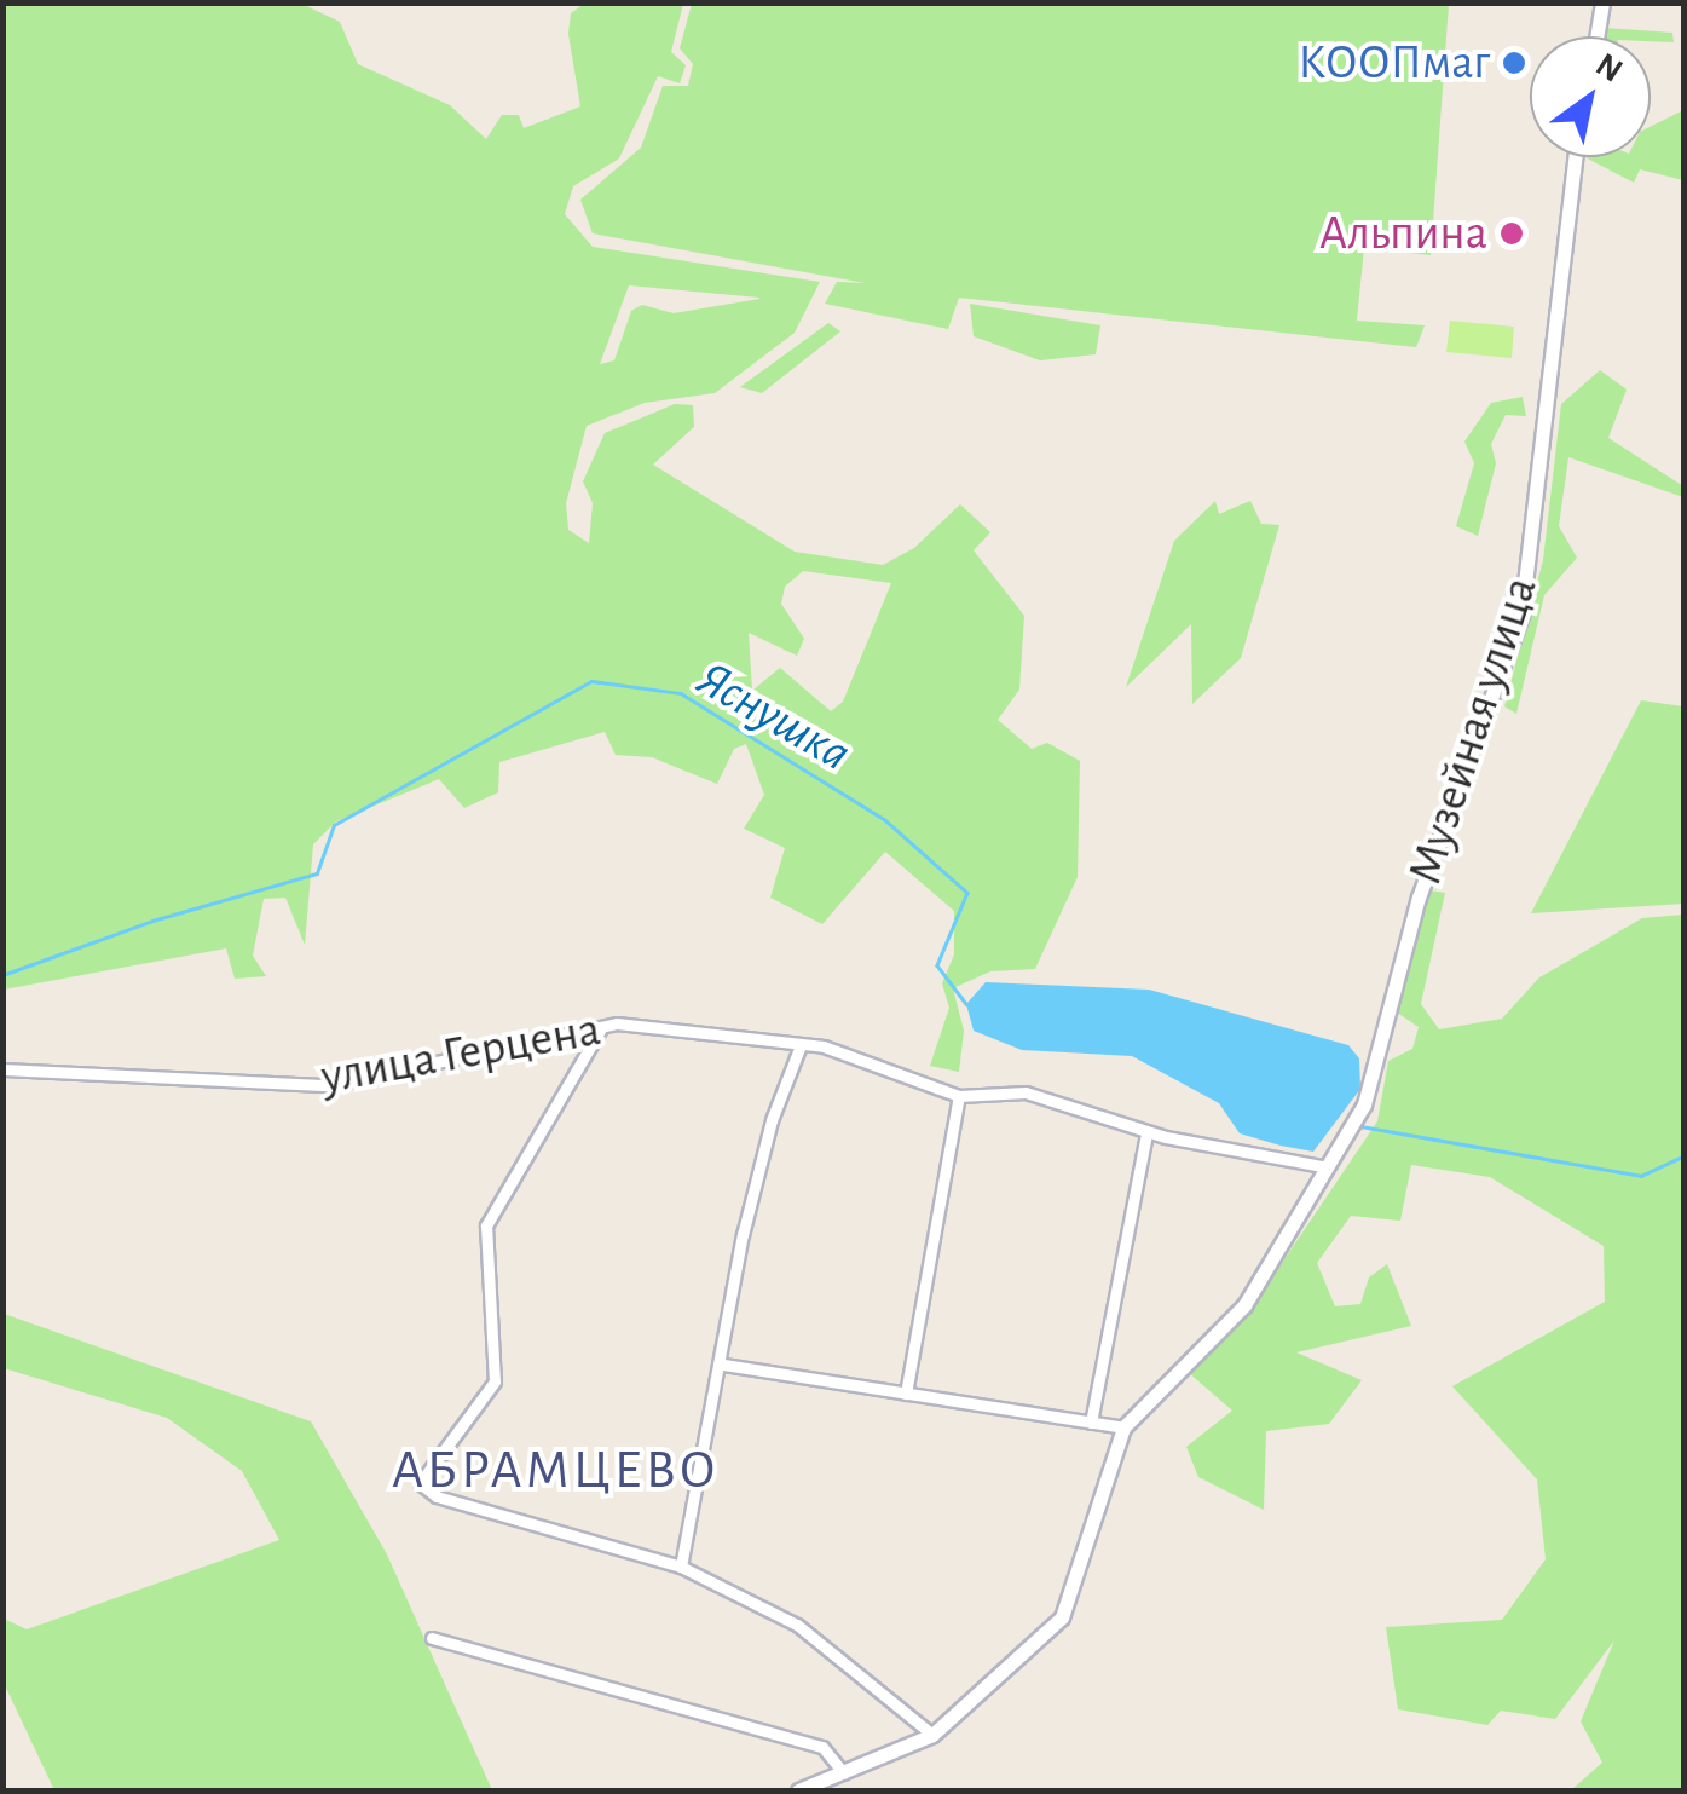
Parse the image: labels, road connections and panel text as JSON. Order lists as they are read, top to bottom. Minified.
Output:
{"streets":{"street":["Музейная улица","улица Герцена"]},"crossings":[["Музейная улица","улица Герцена"]],"districts":["АБРАМЦЕВО"],"water":["Яснушка"],"places":["КООПмаг","Альпина"],"north":"top right"}
